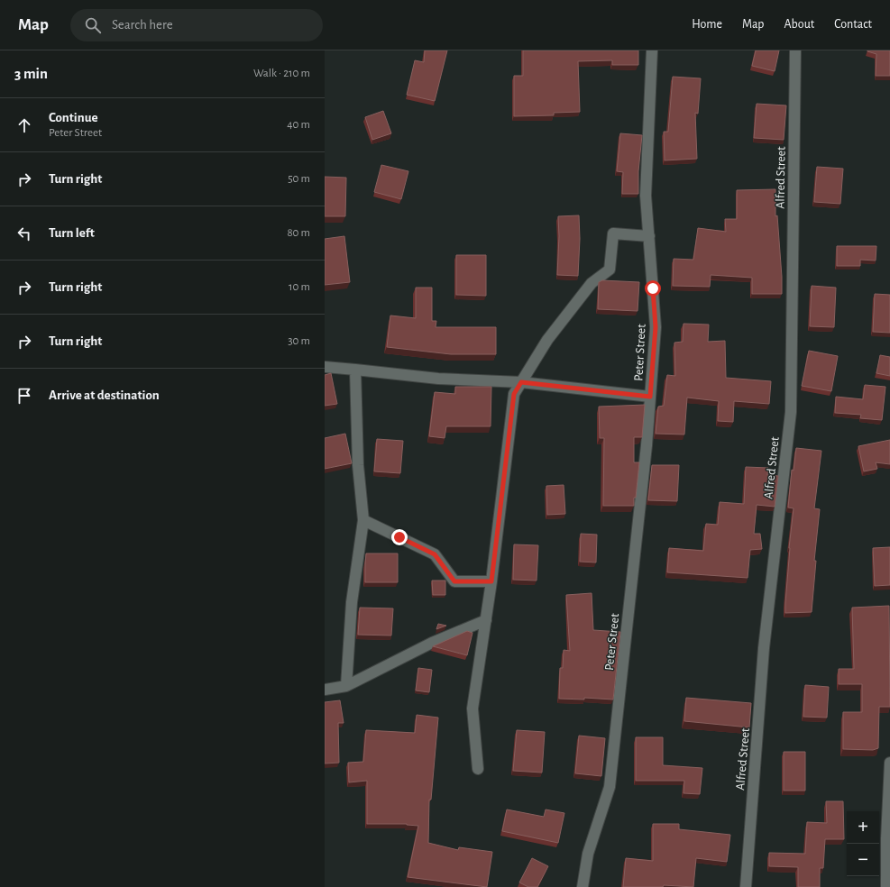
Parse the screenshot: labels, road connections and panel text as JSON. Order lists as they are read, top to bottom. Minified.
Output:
{"streets":{"street":["Alfred Street","Peter Street"]},"page":{"header":"Map","search":"Search here","nav":["Home","Map","About","Contact"],"heading":["3 min","Walk · 210 m"],"list":[["Continue","Peter Street","40 m"],["Turn right","50 m"],["Turn left","80 m"],["Turn right","10 m"],["Turn right","30 m"],"Arrive at destination"],"map_buttons":["+","−"]}}
